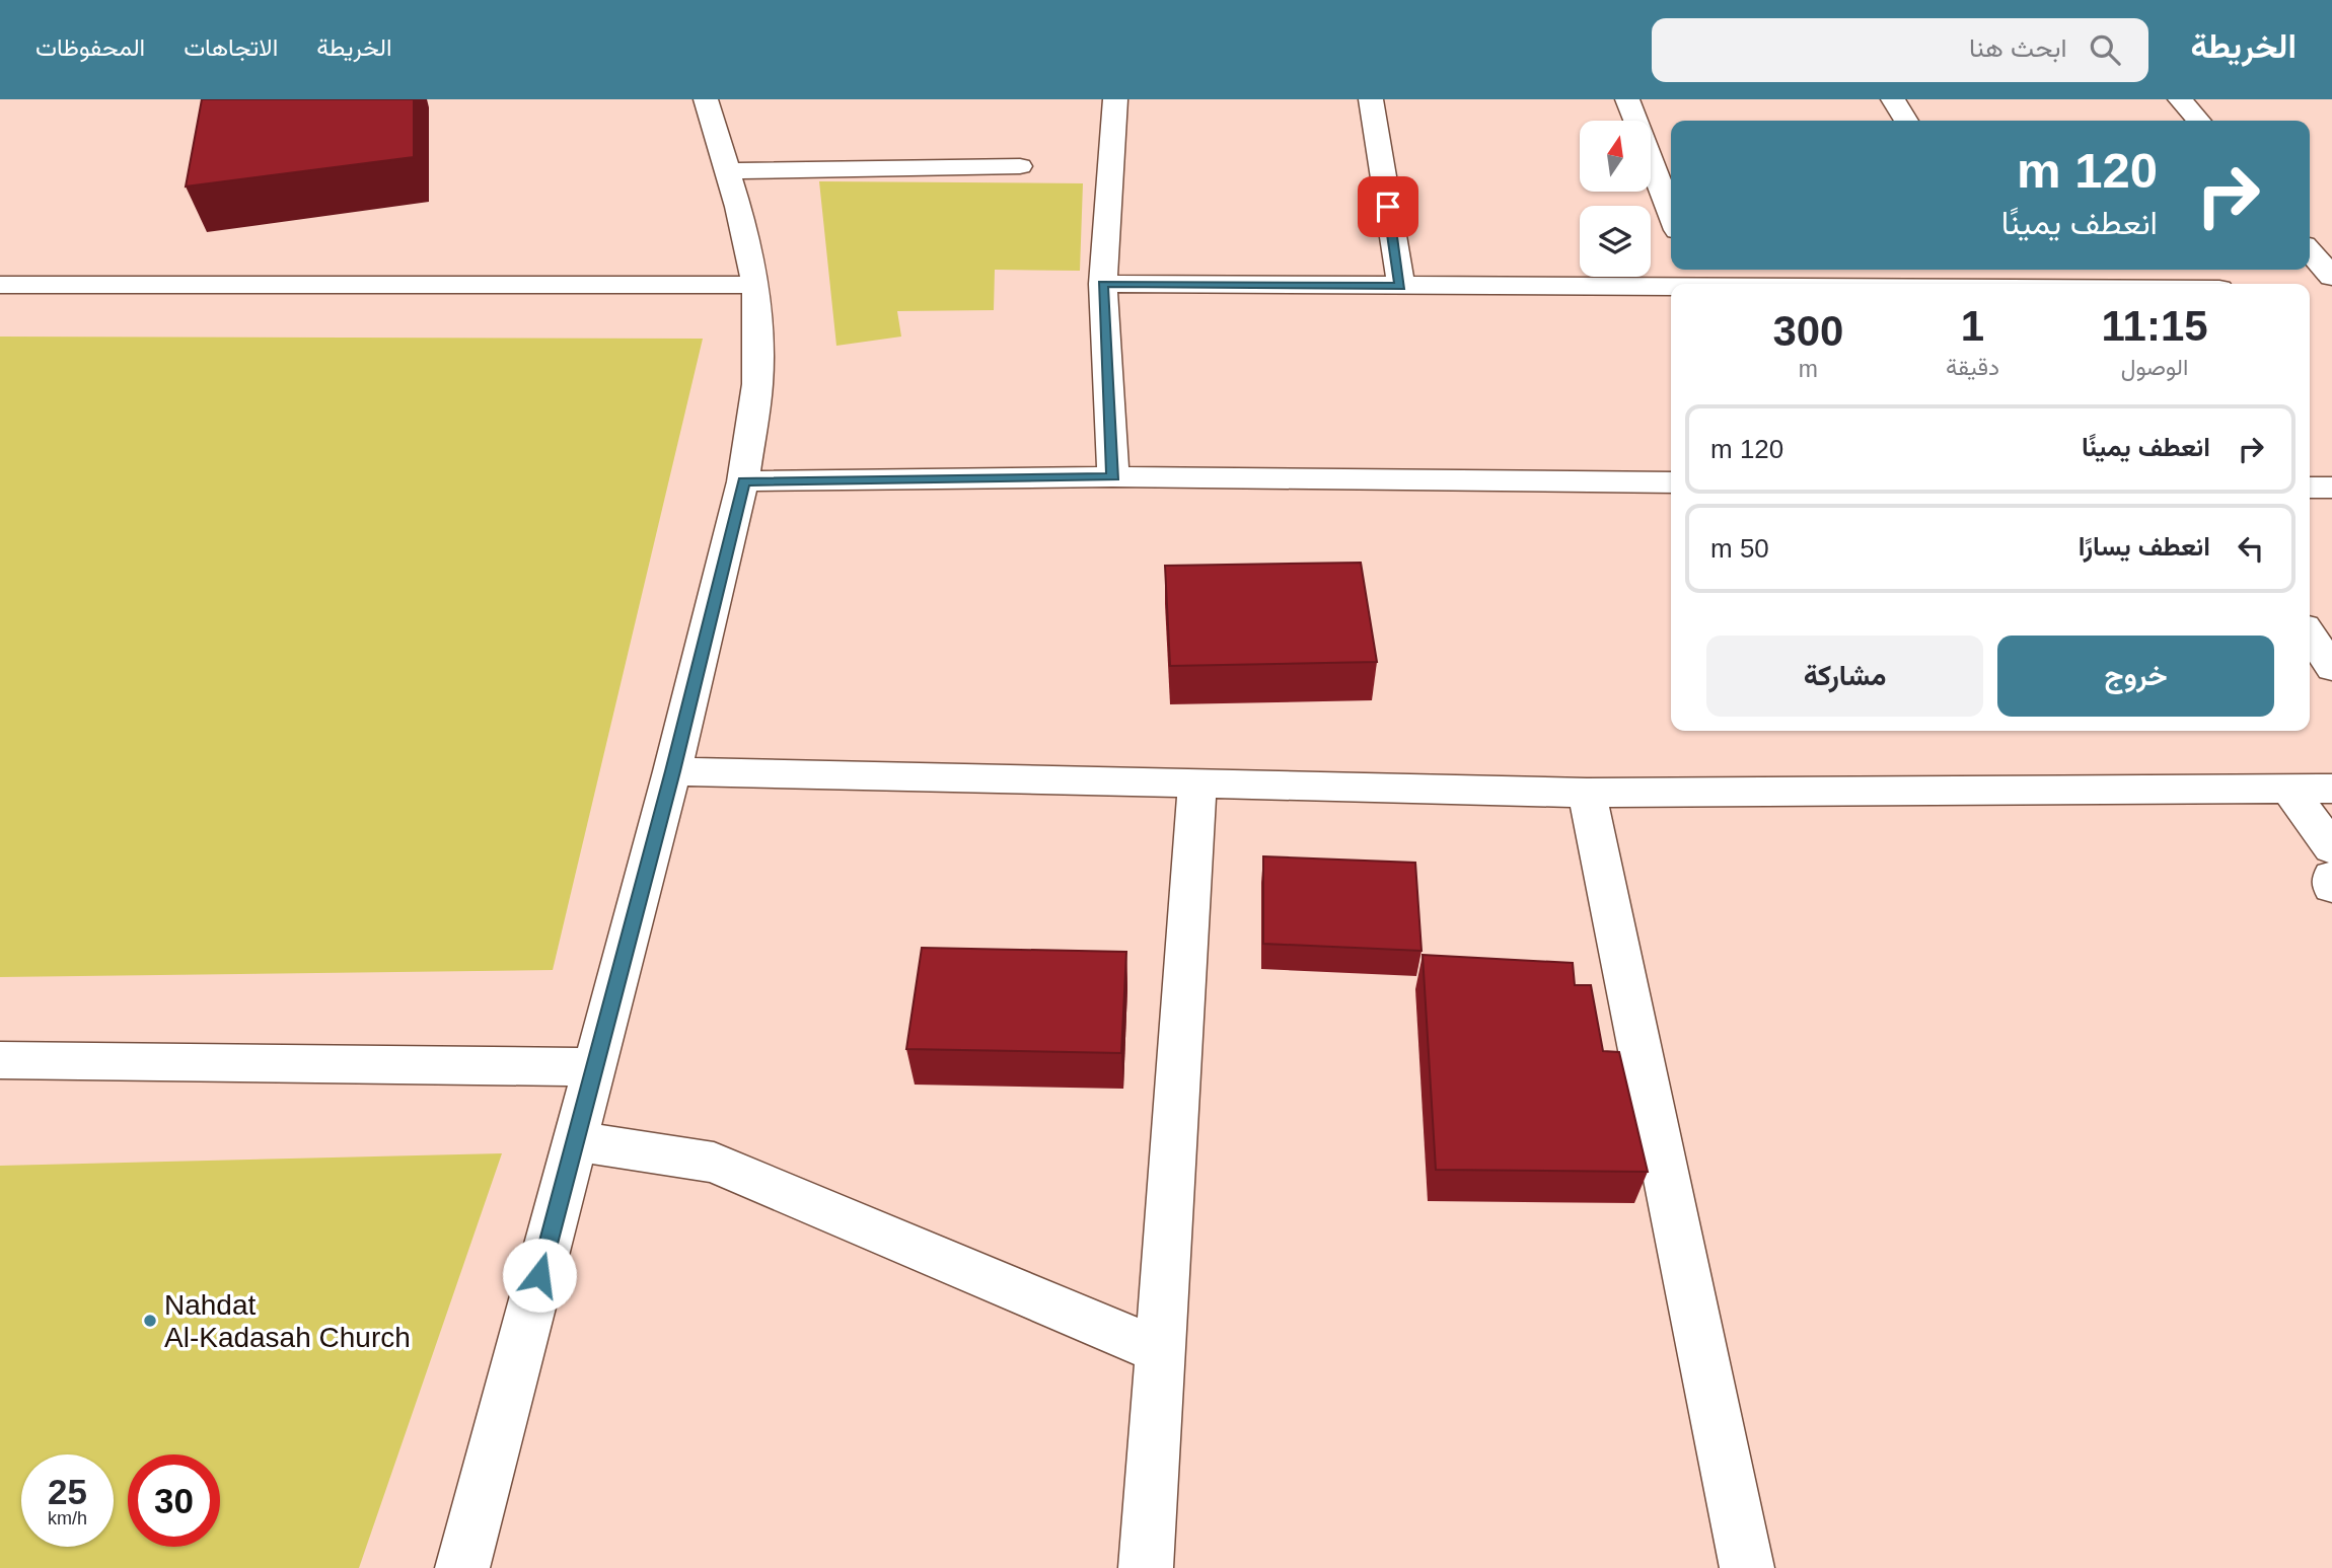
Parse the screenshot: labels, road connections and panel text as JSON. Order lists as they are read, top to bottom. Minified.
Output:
{"places":["Nahdat Al-Kadasah Church"],"north":"top","page":{"header":"الخريطة","search":"ابحث هنا","nav":["الخريطة","الاتجاهات","المحفوظات"],"turn":["120 m","انعطف يمينًا"],"eta":["11:15","الوصول","1","دقيقة","300","m"],"list":[{"name":"انعطف يمينًا","value":"120 m"},{"name":"انعطف يسارًا","value":"50 m"}],"buttons":["خروج","مشاركة"],"speed":"25 km/h","limit":"30"}}
